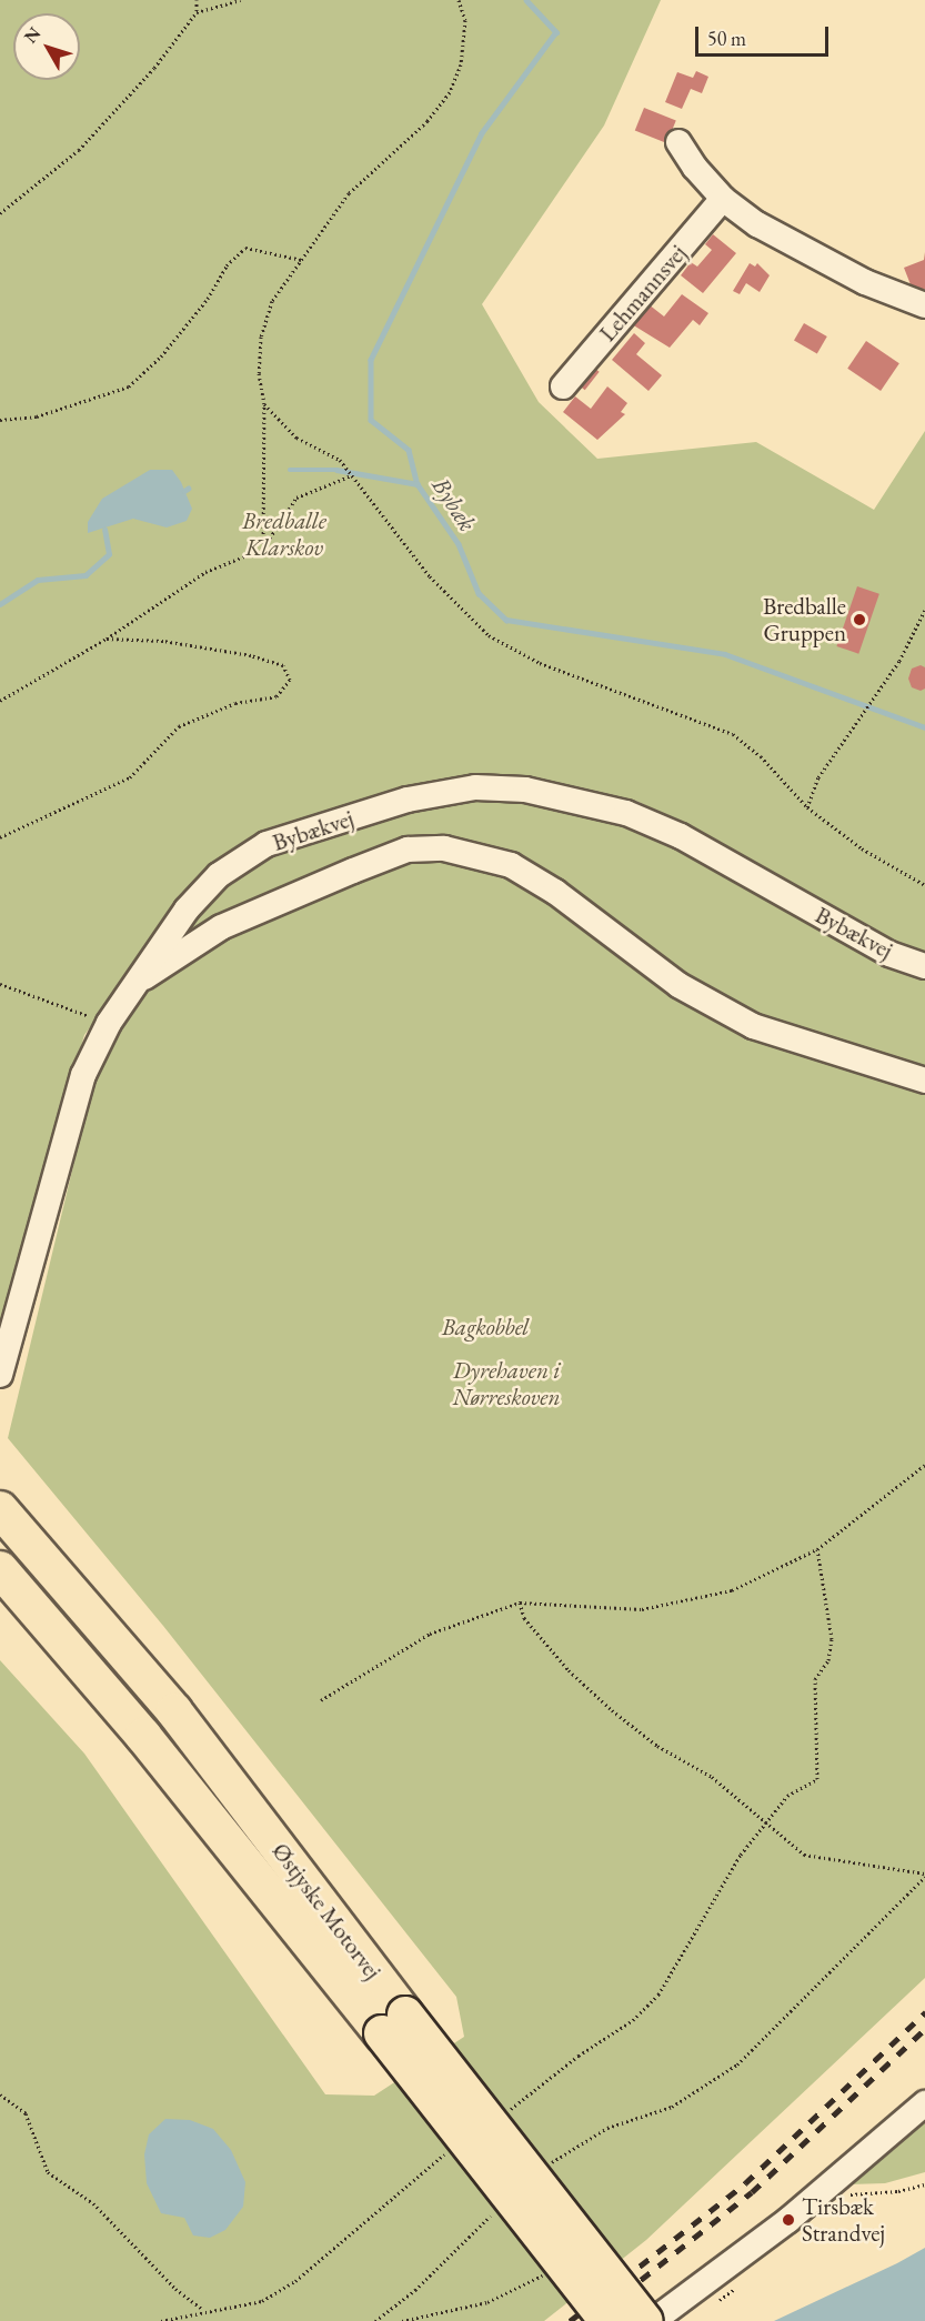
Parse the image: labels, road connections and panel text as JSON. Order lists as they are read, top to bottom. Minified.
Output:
{"streets":{"highway":["Østjyske Motorvej"],"street":["Lehmannsvej","Bybækvej"]},"water":["Bybæk"],"parks":["Bredballe Klarskov","Bagkobbel","Dyrehaven i Nørreskoven"],"places":["Bredballe Gruppen","Tirsbæk Strandvej"],"scale_bar":"50 m","north":"top left"}
